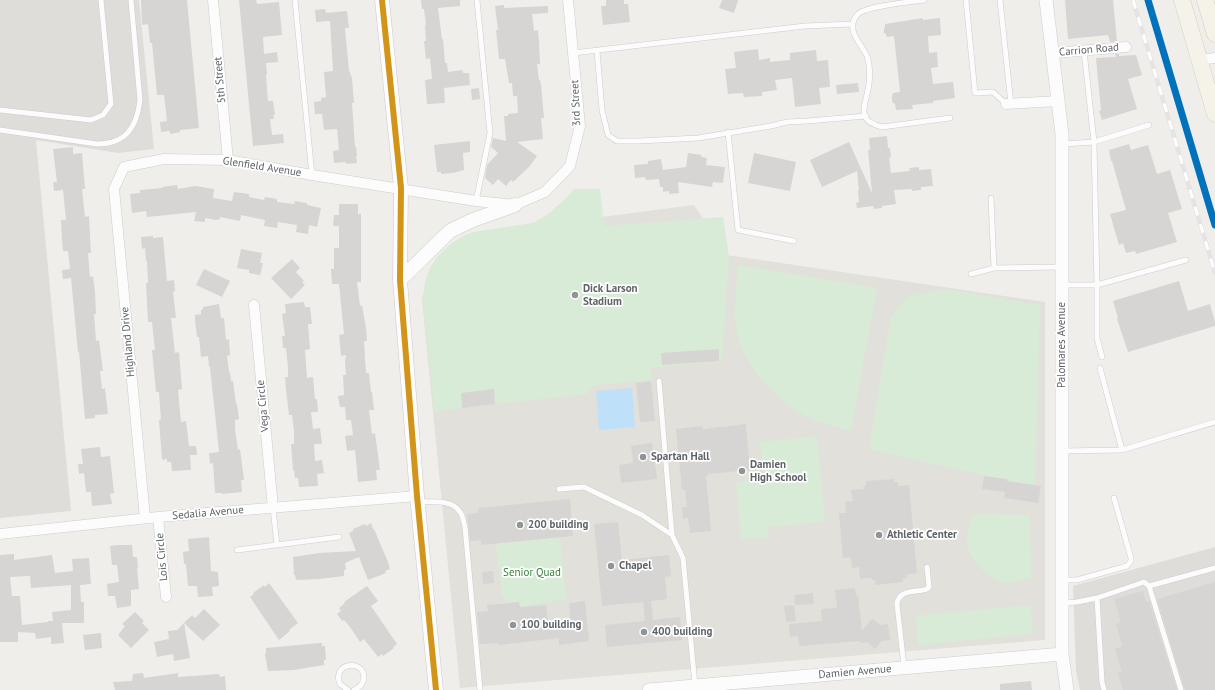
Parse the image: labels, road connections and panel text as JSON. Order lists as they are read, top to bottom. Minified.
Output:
{"streets":{"street":["Carrion Road","5th Street","3rd Street","Glenfield Avenue","Highland Drive","Palomares Avenue","Vega Circle","Sedalia Avenue","Lois Circle","Damien Avenue"]},"crossings":[["Carrion Road","Palomares Avenue"],["5th Street","Glenfield Avenue"],["Glenfield Avenue","Highland Drive"],["Highland Drive","Sedalia Avenue"],["Palomares Avenue","Damien Avenue"],["Vega Circle","Sedalia Avenue"],["Sedalia Avenue","Lois Circle"]],"parks":["Senior Quad"],"places":["Dick Larson Stadium","Spartan Hall","Damien High School","200 building","Athletic Center","Chapel","100 building","400 building"]}
